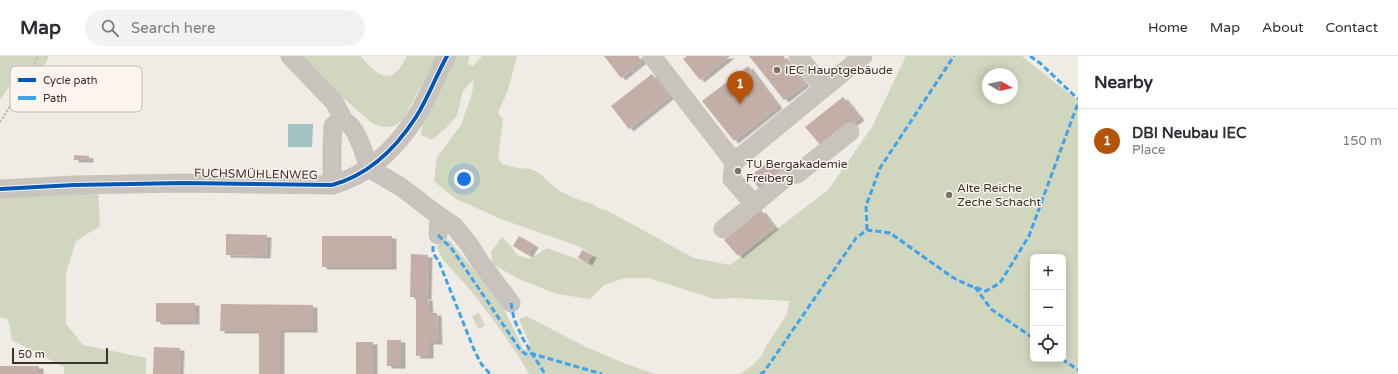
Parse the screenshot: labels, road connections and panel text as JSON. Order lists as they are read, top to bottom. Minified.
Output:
{"streets":{"street":["FUCHSMÜHLENWEG"]},"places":["IEC Hauptgebäude","TU Bergakademie Freiberg","Alte Reiche Zeche Schacht"],"legend":["Cycle path","Path"],"scale_bar":"50 m","north":"right","page":{"header":"Map","search":"Search here","nav":["Home","Map","About","Contact"],"heading":"Nearby","pins":"1","list":[{"mark":"1","name":"DBI Neubau IEC","note":"Place","value":"150 m"}],"map_buttons":["+","−"],"scale":"50 m"}}
